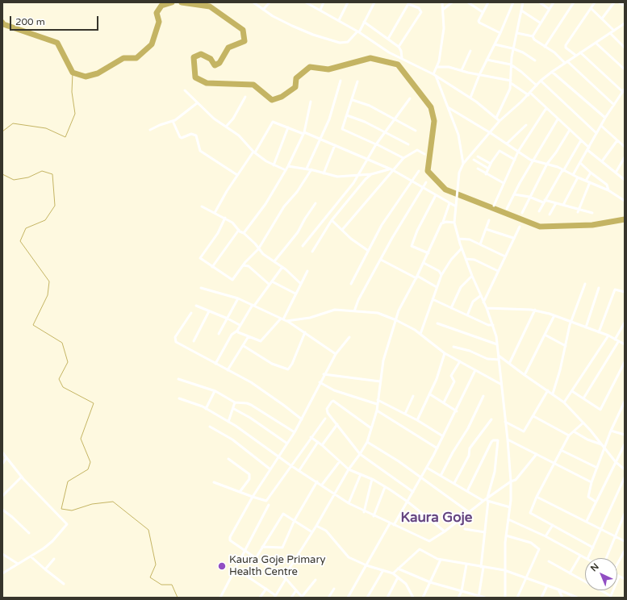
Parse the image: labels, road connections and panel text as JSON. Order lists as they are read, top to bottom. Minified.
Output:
{"districts":["Kaura Goje"],"places":["Kaura Goje Primary Health Centre"],"scale_bar":"200 m","north":"top left"}
